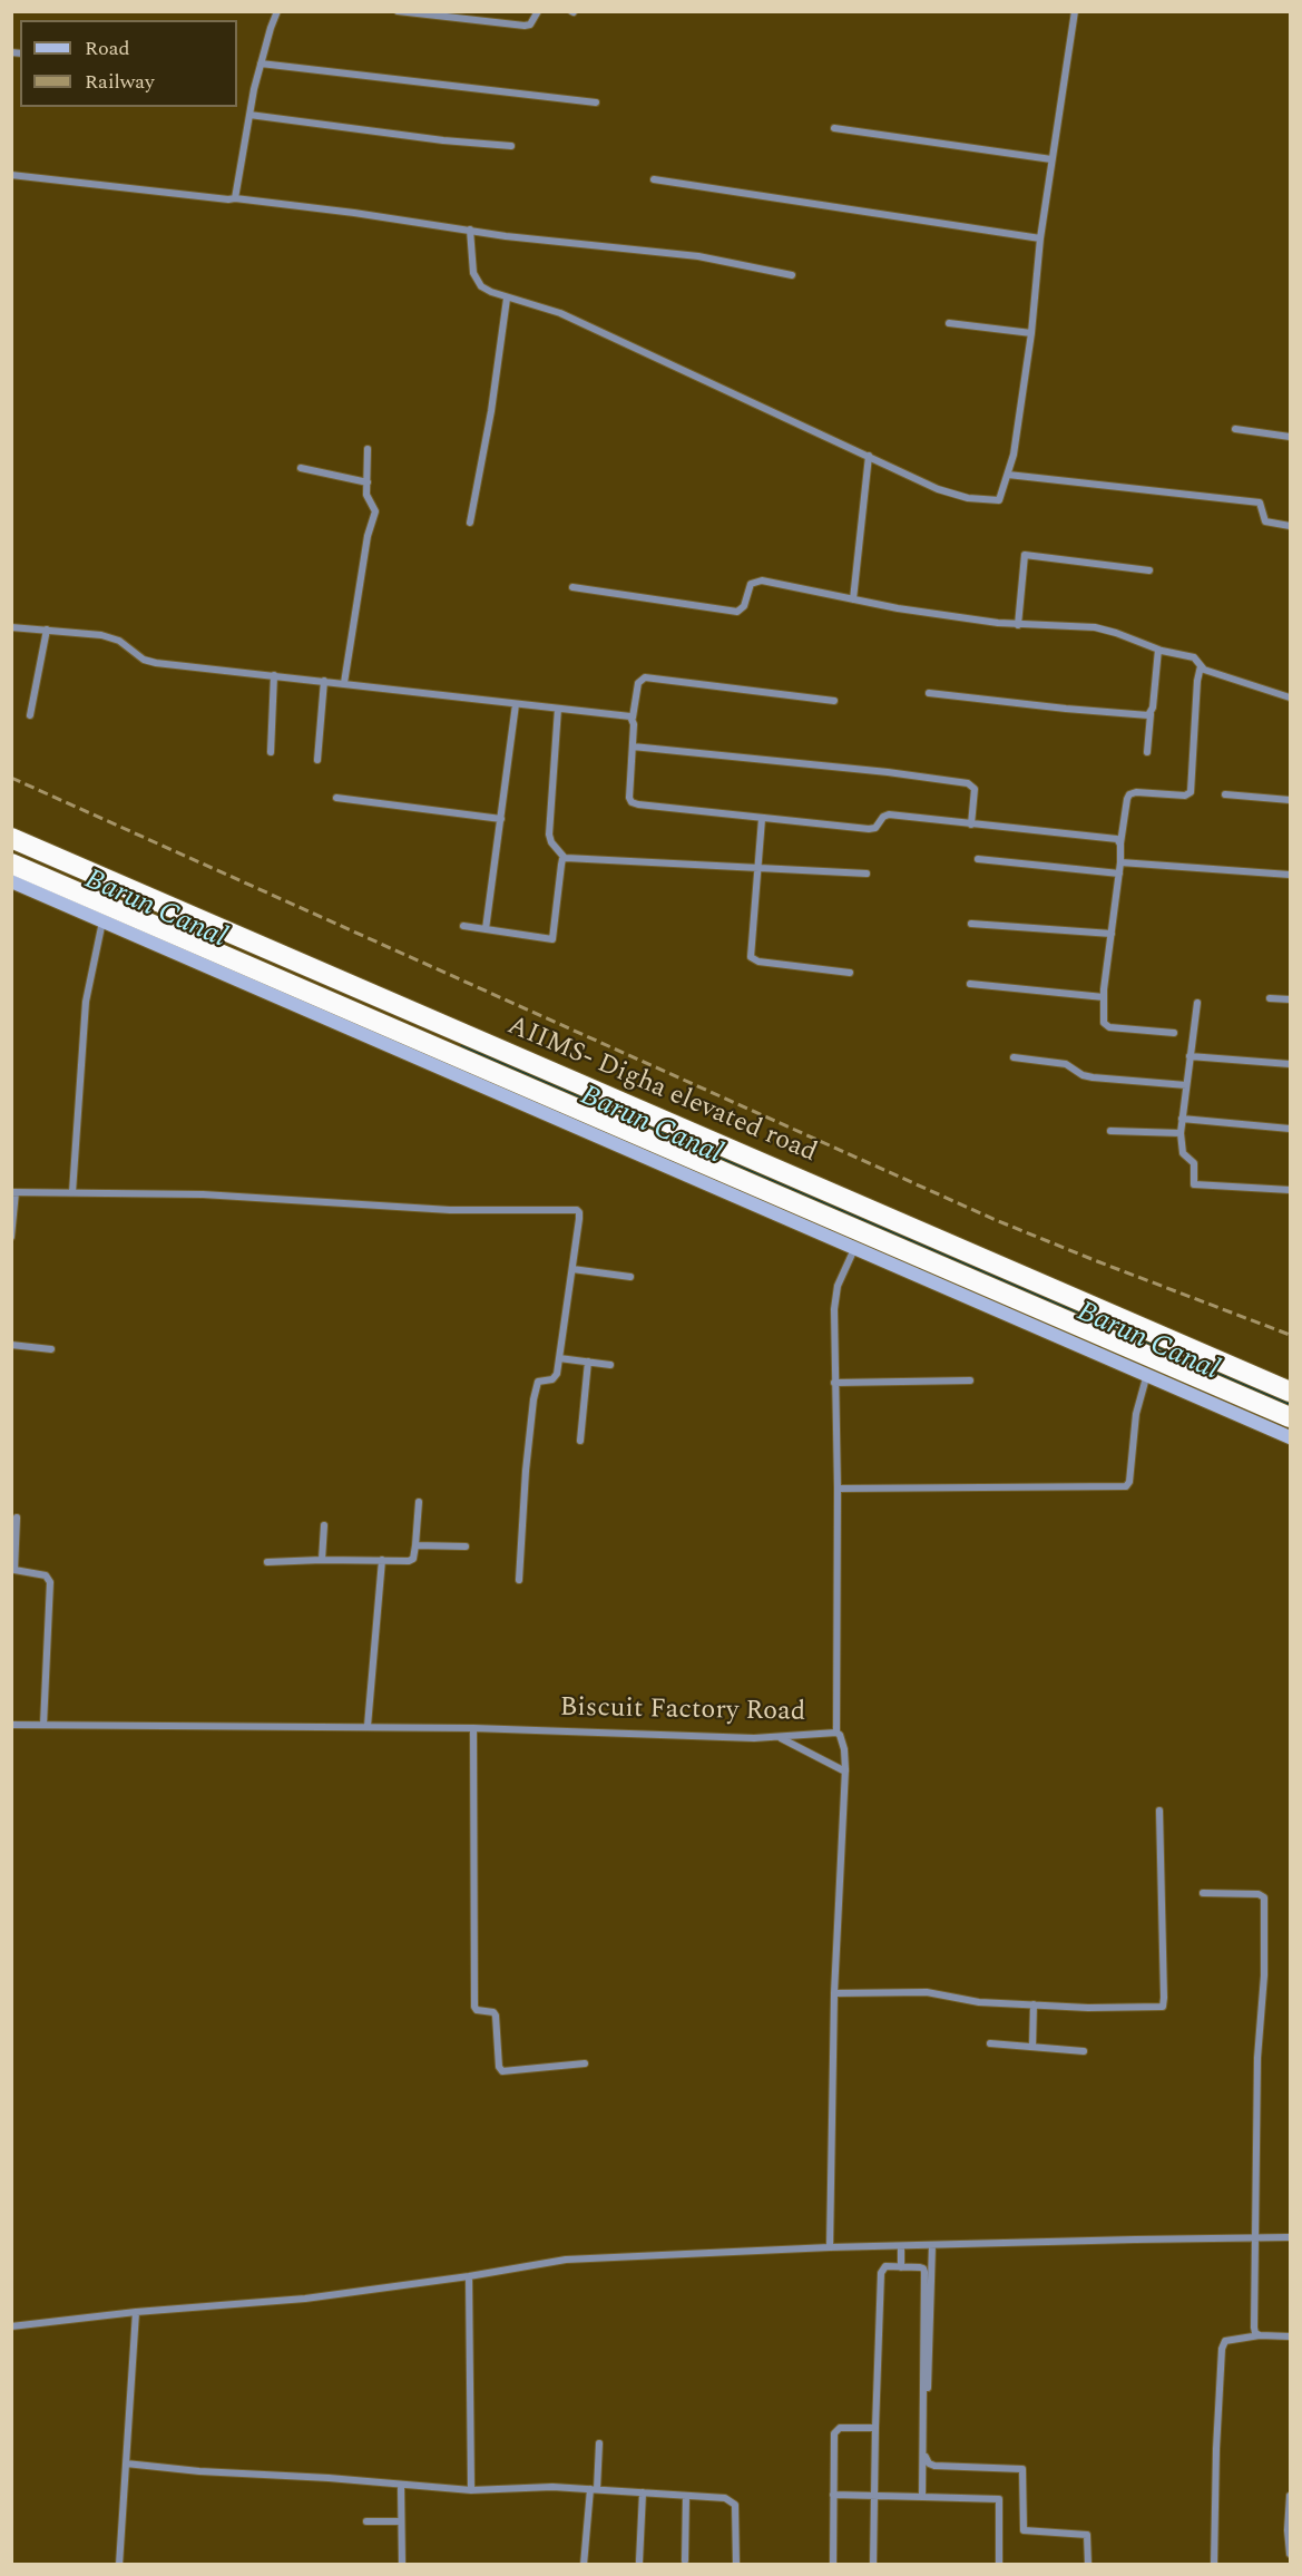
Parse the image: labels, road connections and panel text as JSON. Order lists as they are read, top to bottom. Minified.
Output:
{"streets":{"highway":["AIIMS- Digha elevated road"],"street":["Biscuit Factory Road"]},"water":["Barun Canal"],"legend":["Road","Railway"]}
